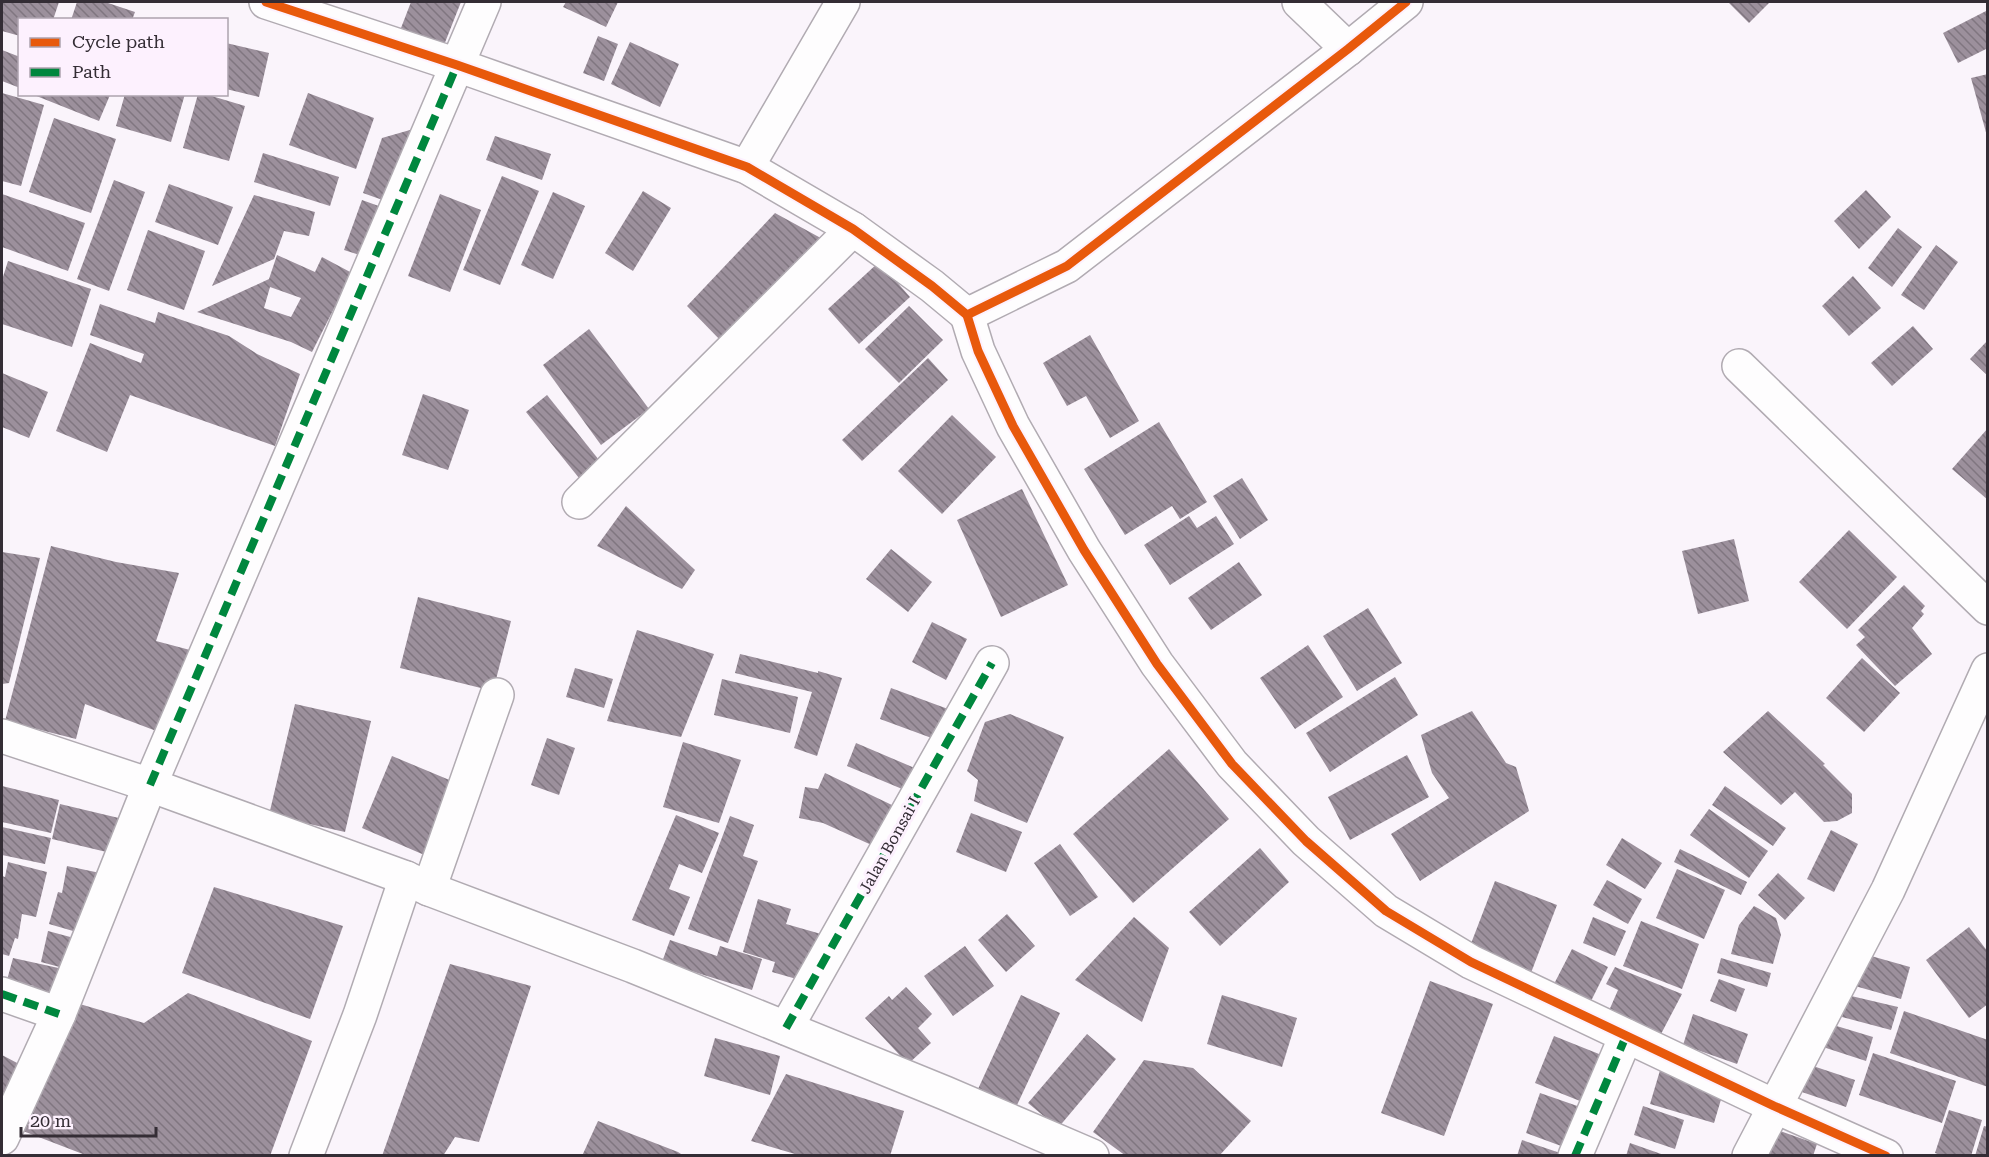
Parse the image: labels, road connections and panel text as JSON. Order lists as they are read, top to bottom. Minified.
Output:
{"streets":{"street":["Jalan Bonsai I"]},"legend":["Cycle path","Path"],"scale_bar":"20 m"}
